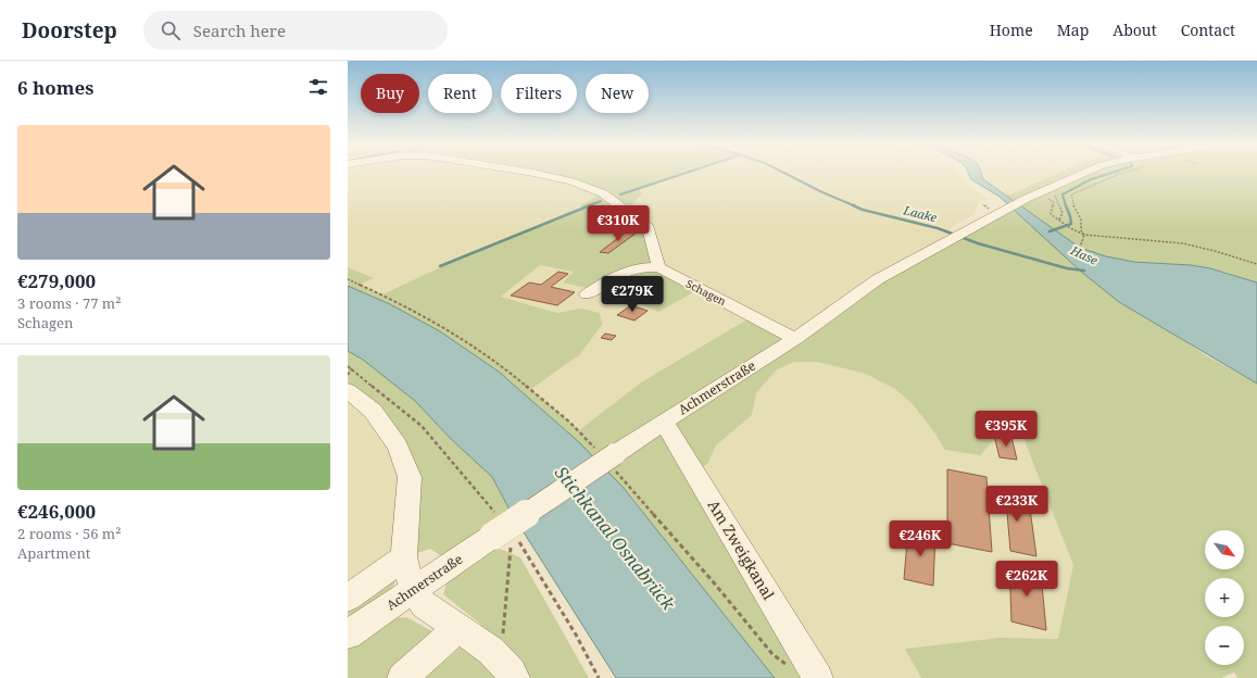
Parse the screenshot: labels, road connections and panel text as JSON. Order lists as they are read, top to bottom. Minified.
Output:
{"streets":{"street":["Schagen","Achmerstraße","Am Zweigkanal"]},"crossings":[["Schagen","Achmerstraße"],["Achmerstraße","Am Zweigkanal"]],"water":["Laake","Hase","Stichkanal Osnabrück"],"north":"bottom right","page":{"header":"Doorstep","search":"Search here","nav":["Home","Map","About","Contact"],"heading":"6 homes","chip":["Buy","Rent","Filters","New"],"list":[{"name":"€279,000","note":"3 rooms · 77 m² · Schagen"},{"name":"€246,000","note":"2 rooms · 56 m² · Apartment"}],"price":["€310K","€279K","€395K","€233K","€246K","€262K"],"map_buttons":["+","−"]}}
